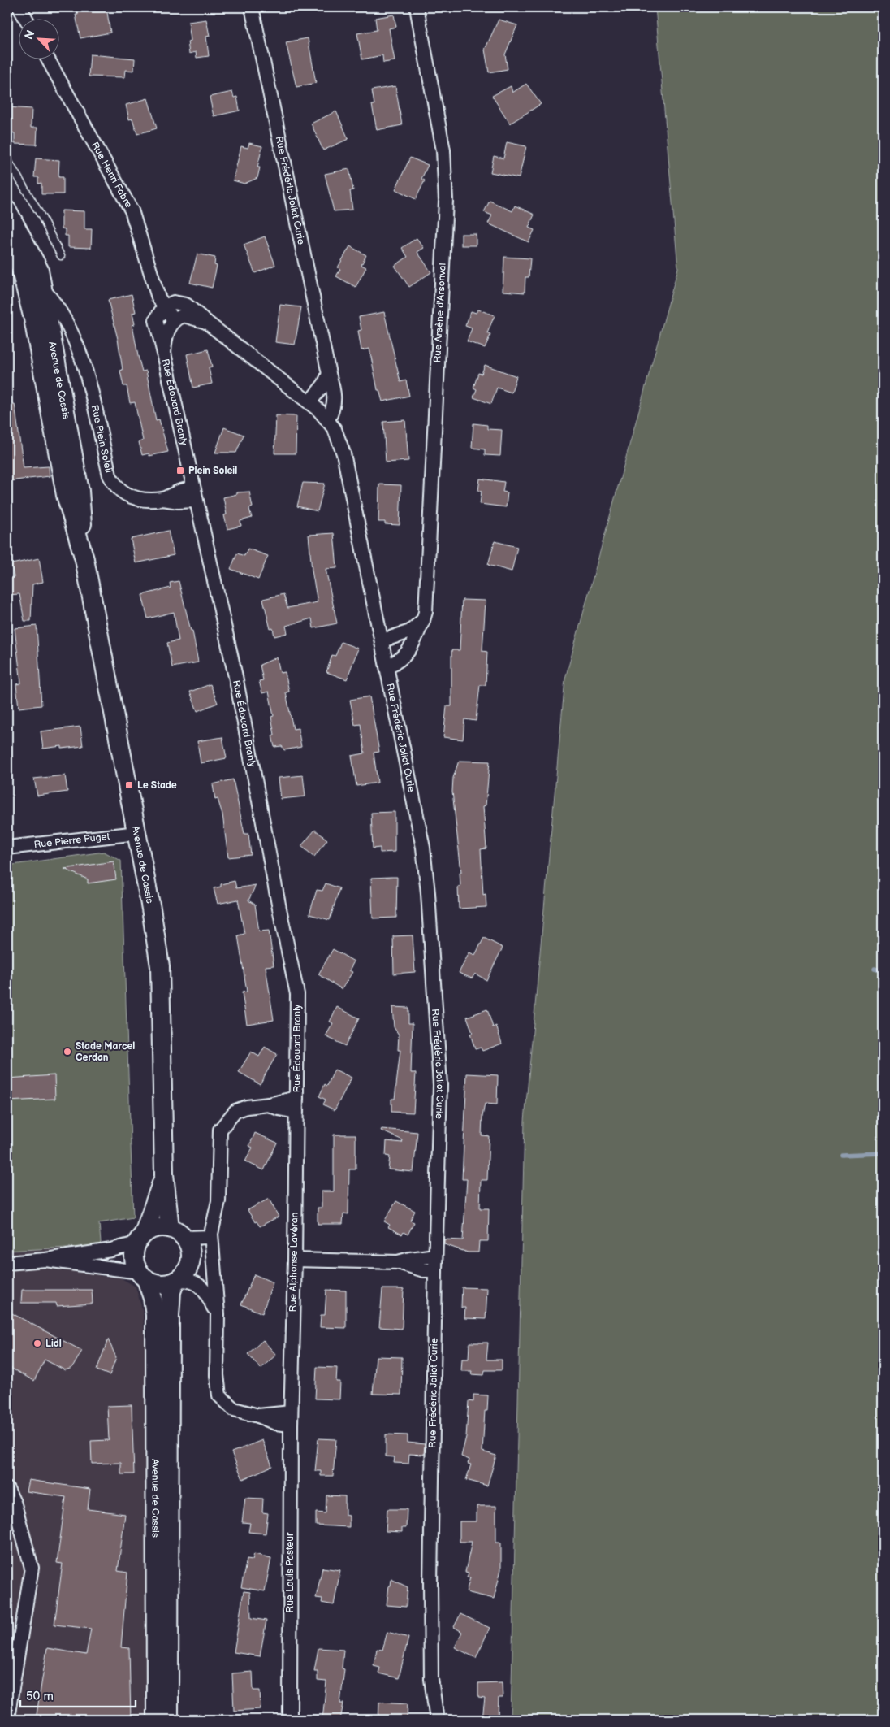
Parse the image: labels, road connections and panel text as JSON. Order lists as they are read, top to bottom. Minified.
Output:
{"streets":{"main road":["Avenue de Cassis"],"street":["Rue Henri Fabre","Rue Frédéric Joliot Curie","Rue Arsène d'Arsonval","Rue Édouard Branly","Rue Plein Soleil","Rue Pierre Puget","Rue Alphonse Lavéran","Rue Louis Pasteur"]},"crossings":[["Rue Henri Fabre","Rue Édouard Branly"],["Rue Frédéric Joliot Curie","Rue Arsène d'Arsonval"],["Avenue de Cassis","Rue Plein Soleil"],["Avenue de Cassis","Rue Pierre Puget"],["Rue Édouard Branly","Rue Plein Soleil"],["Rue Édouard Branly","Rue Alphonse Lavéran"],["Rue Alphonse Lavéran","Rue Louis Pasteur"]],"places":{"transit":["Plein Soleil","Le Stade"],"other":["Stade Marcel Cerdan","Lidl"]},"scale_bar":"50 m","north":"top left"}
